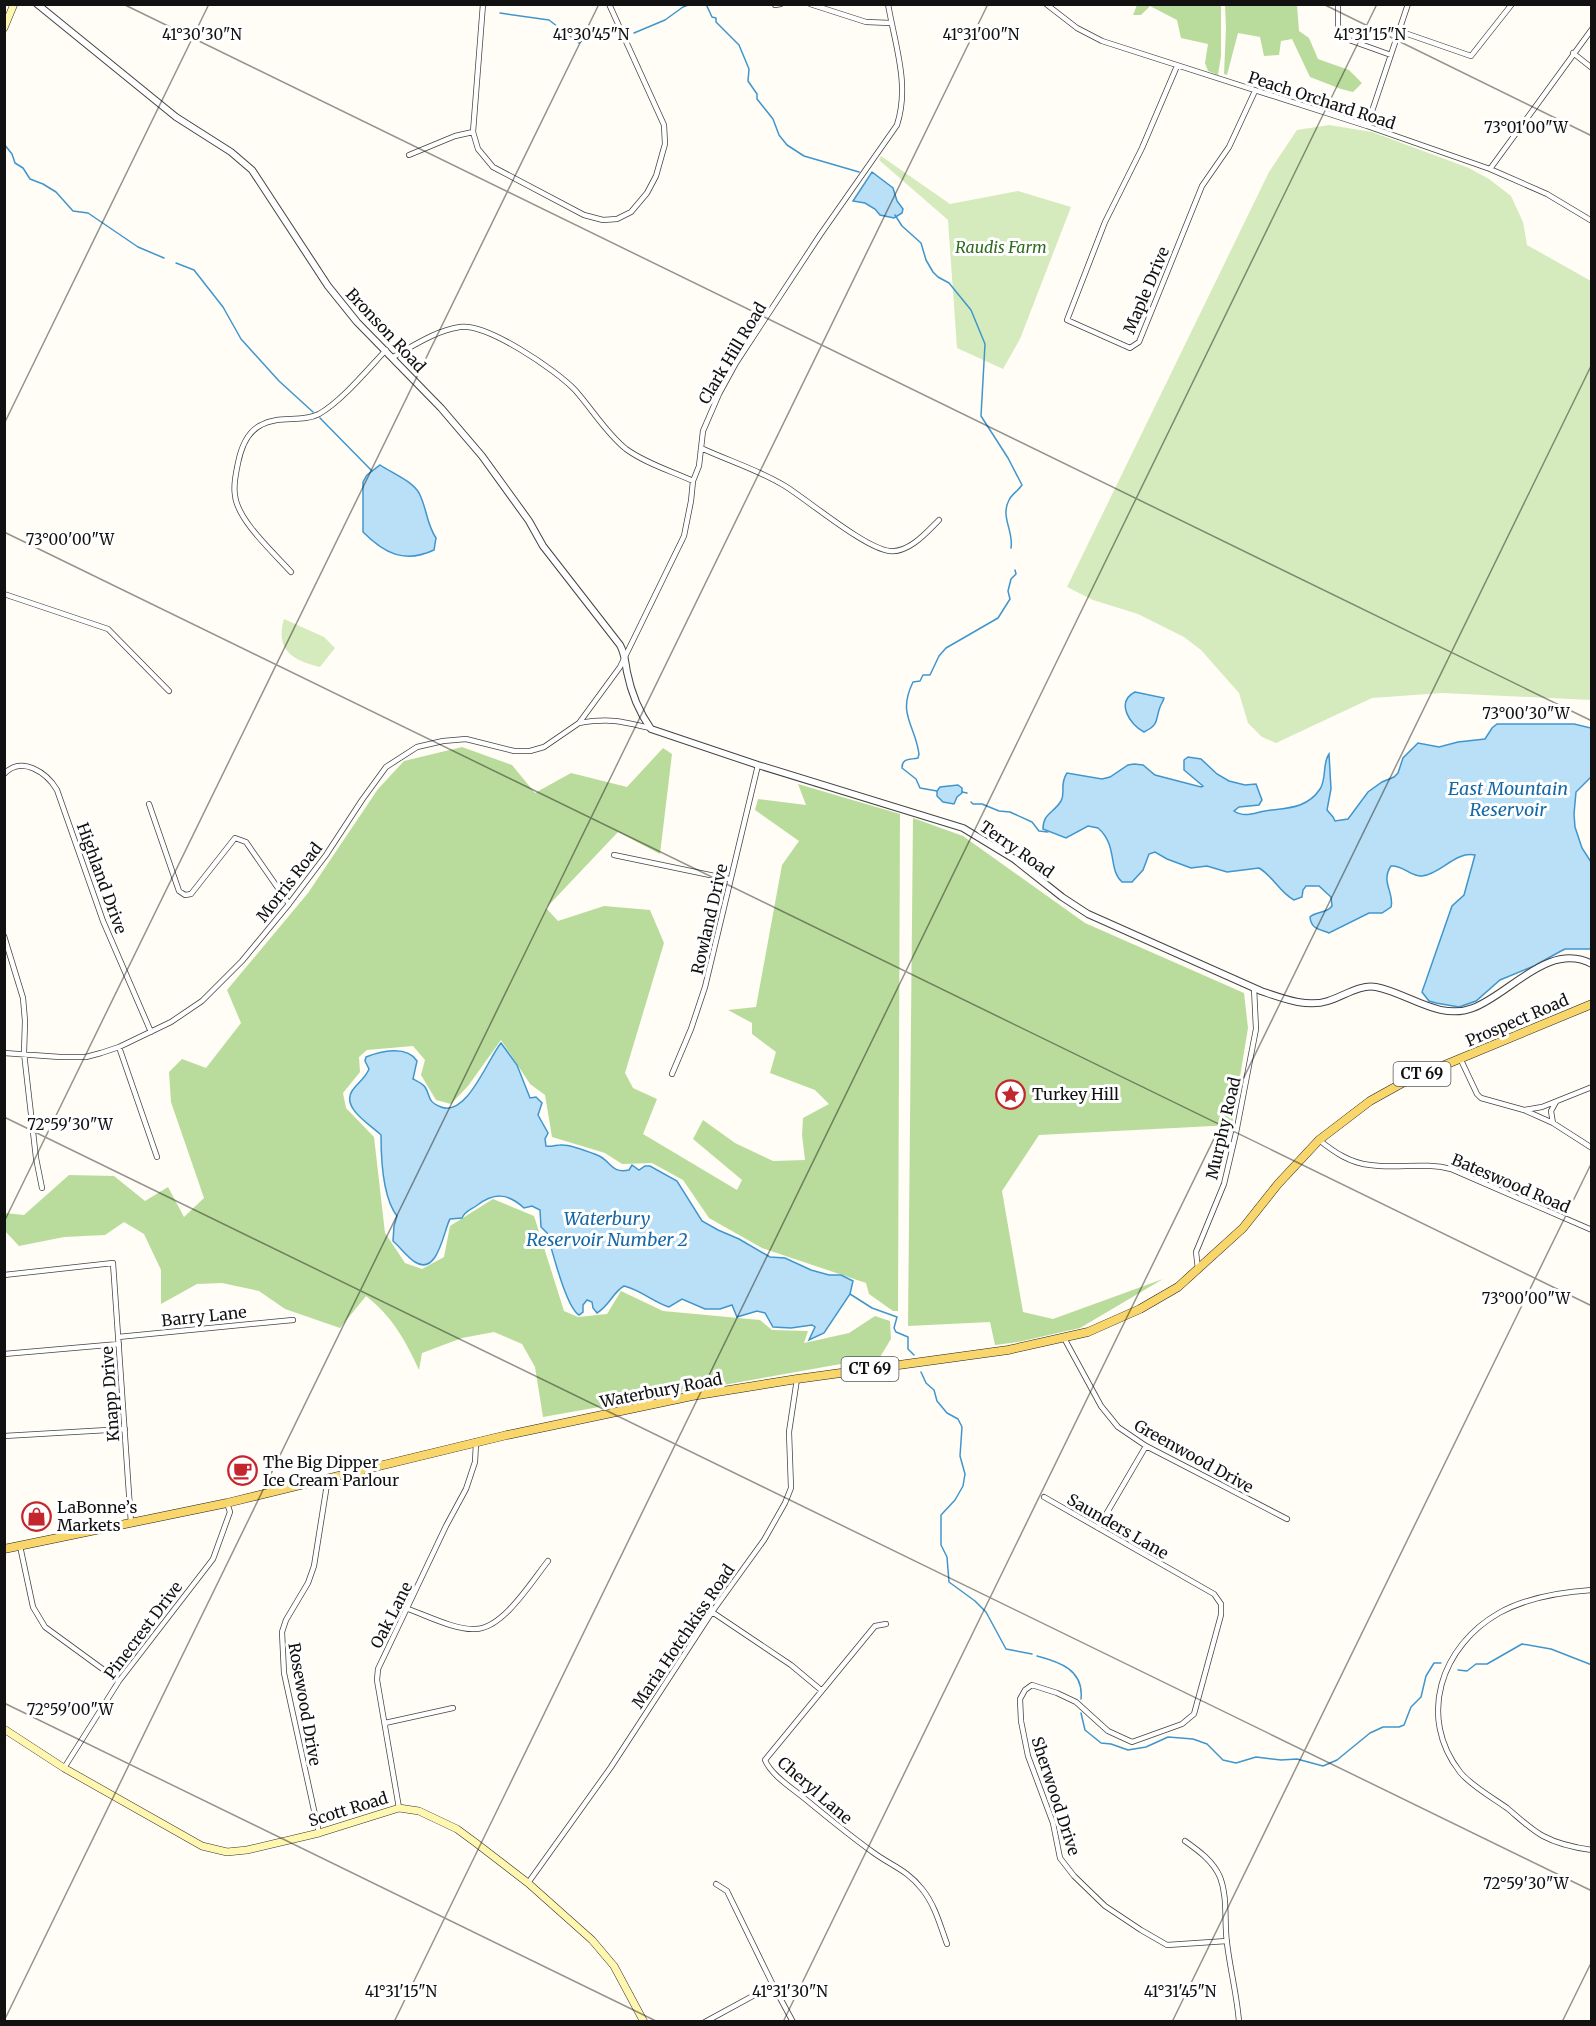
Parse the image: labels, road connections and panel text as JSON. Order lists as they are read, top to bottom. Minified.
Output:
{"streets":{"main road":["Prospect Road","CT 69","Waterbury Road","Scott Road"],"street":["Peach Orchard Road","Maple Drive","Bronson Road","Clark Hill Road","Terry Road","Highland Drive","Morris Road","Rowland Drive","Murphy Road","Bateswood Road","Barry Lane","Knapp Drive","Greenwood Drive","Saunders Lane","Oak Lane","Pinecrest Drive","Maria Hotchkiss Road","Rosewood Drive","Cheryl Lane","Sherwood Drive"]},"crossings":[["Peach Orchard Road","Maple Drive"],["Bronson Road","Clark Hill Road"],["Bronson Road","Terry Road"],["Clark Hill Road","Terry Road"],["Clark Hill Road","Morris Road"],["Terry Road","Morris Road"],["Terry Road","Rowland Drive"],["Terry Road","Murphy Road"],["Highland Drive","Morris Road"],["Prospect Road","Bateswood Road"],["Prospect Road","Waterbury Road"],["Murphy Road","Waterbury Road"],["Barry Lane","Knapp Drive"],["Waterbury Road","Knapp Drive"],["Waterbury Road","Greenwood Drive"],["Waterbury Road","Oak Lane"],["Waterbury Road","Pinecrest Drive"],["Waterbury Road","Maria Hotchkiss Road"],["Waterbury Road","Rosewood Drive"],["Saunders Lane","Sherwood Drive"],["Oak Lane","Scott Road"],["Pinecrest Drive","Scott Road"],["Maria Hotchkiss Road","Scott Road"],["Rosewood Drive","Scott Road"]],"water":["East Mountain Reservoir","Waterbury Reservoir Number 2"],"parks":["Raudis Farm"],"places":{"place":["Turkey Hill"],"cafe":["The Big Dipper Ice Cream Parlour"],"shop":["LaBonne’s Markets"]},"coordinates":["41°30'45\"N","41°30'30\"N","41°31'00\"N","41°31'15\"N","73°01'00\"W","73°00'00\"W","73°00'30\"W","72°59'30\"W","72°59'00\"W","41°31'30\"N","41°31'45\"N"]}
